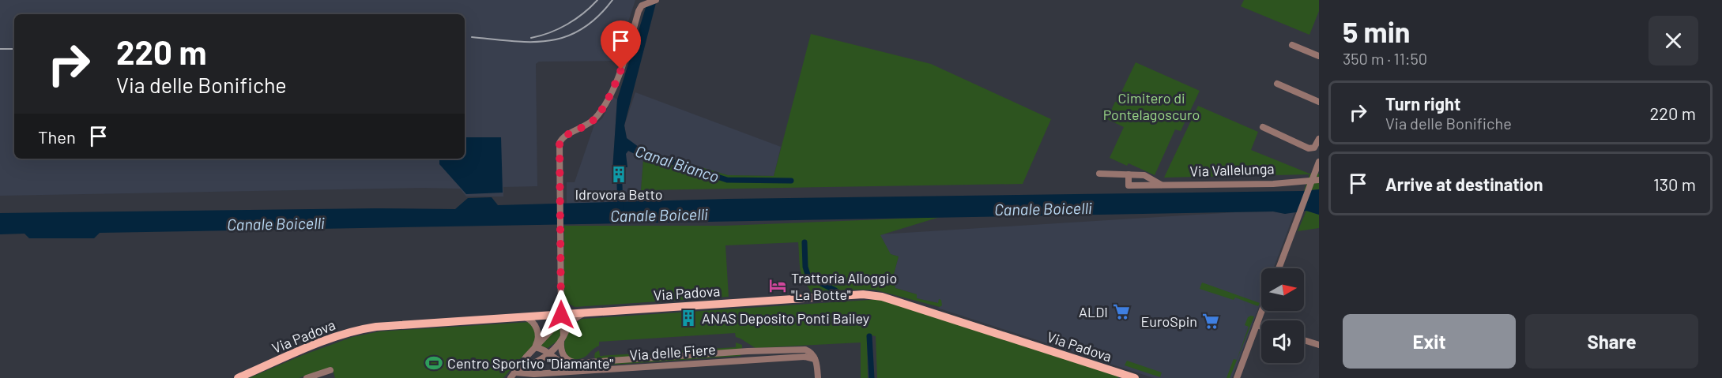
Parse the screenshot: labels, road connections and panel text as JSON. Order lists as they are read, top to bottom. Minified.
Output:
{"streets":{"main road":["Via Padova"],"street":["Via Vallelunga","Via delle Fiere"]},"water":["Canal Bianco","Canale Boicelli"],"parks":["Cimitero di Pontelagoscuro"],"places":{"building":["Idrovora Betto","ANAS Deposito Ponti Bailey"],"hotel":["Trattoria Alloggio \"La Botte\""],"supermarket":["ALDI","EuroSpin"],"sports":["Centro Sportivo \"Diamante\""]},"north":"right","page":{"heading":["5 min","350 m · 11:50"],"turn":["220 m","Via delle Bonifiche"],"list":[{"name":"Turn right","note":"Via delle Bonifiche","value":"220 m"},{"name":"Arrive at destination","value":"130 m"}],"then":"Then","buttons":["Exit","Share"]}}
